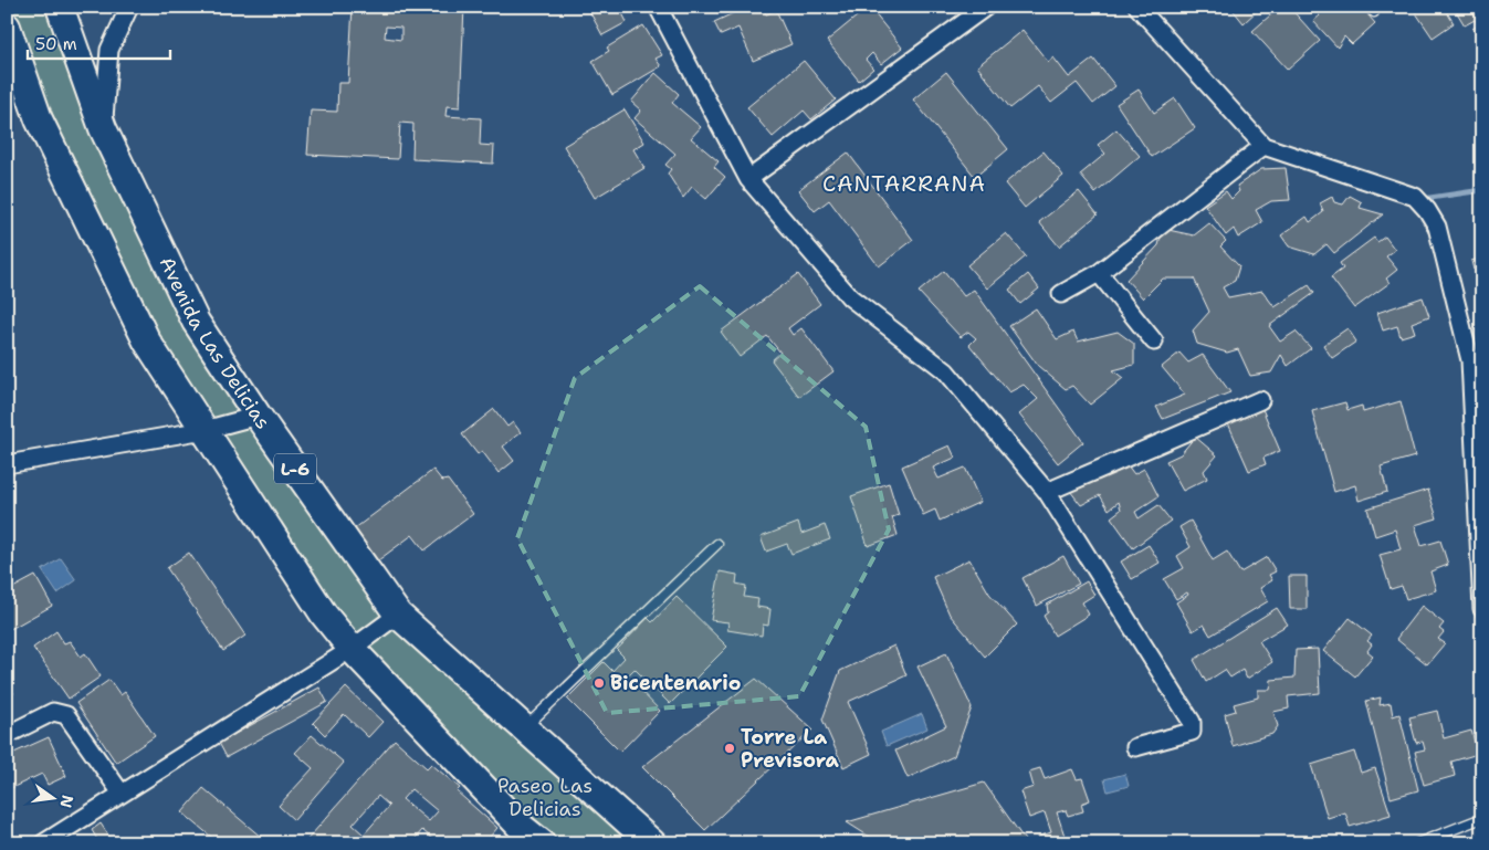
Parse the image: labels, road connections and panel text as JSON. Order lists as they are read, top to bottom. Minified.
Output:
{"streets":{"main road":["Avenida Las Delicias","L-6"]},"districts":["CANTARRANA"],"parks":["Paseo Las Delicias"],"places":["Bicentenario","Torre La Previsora"],"scale_bar":"50 m","north":"right"}
